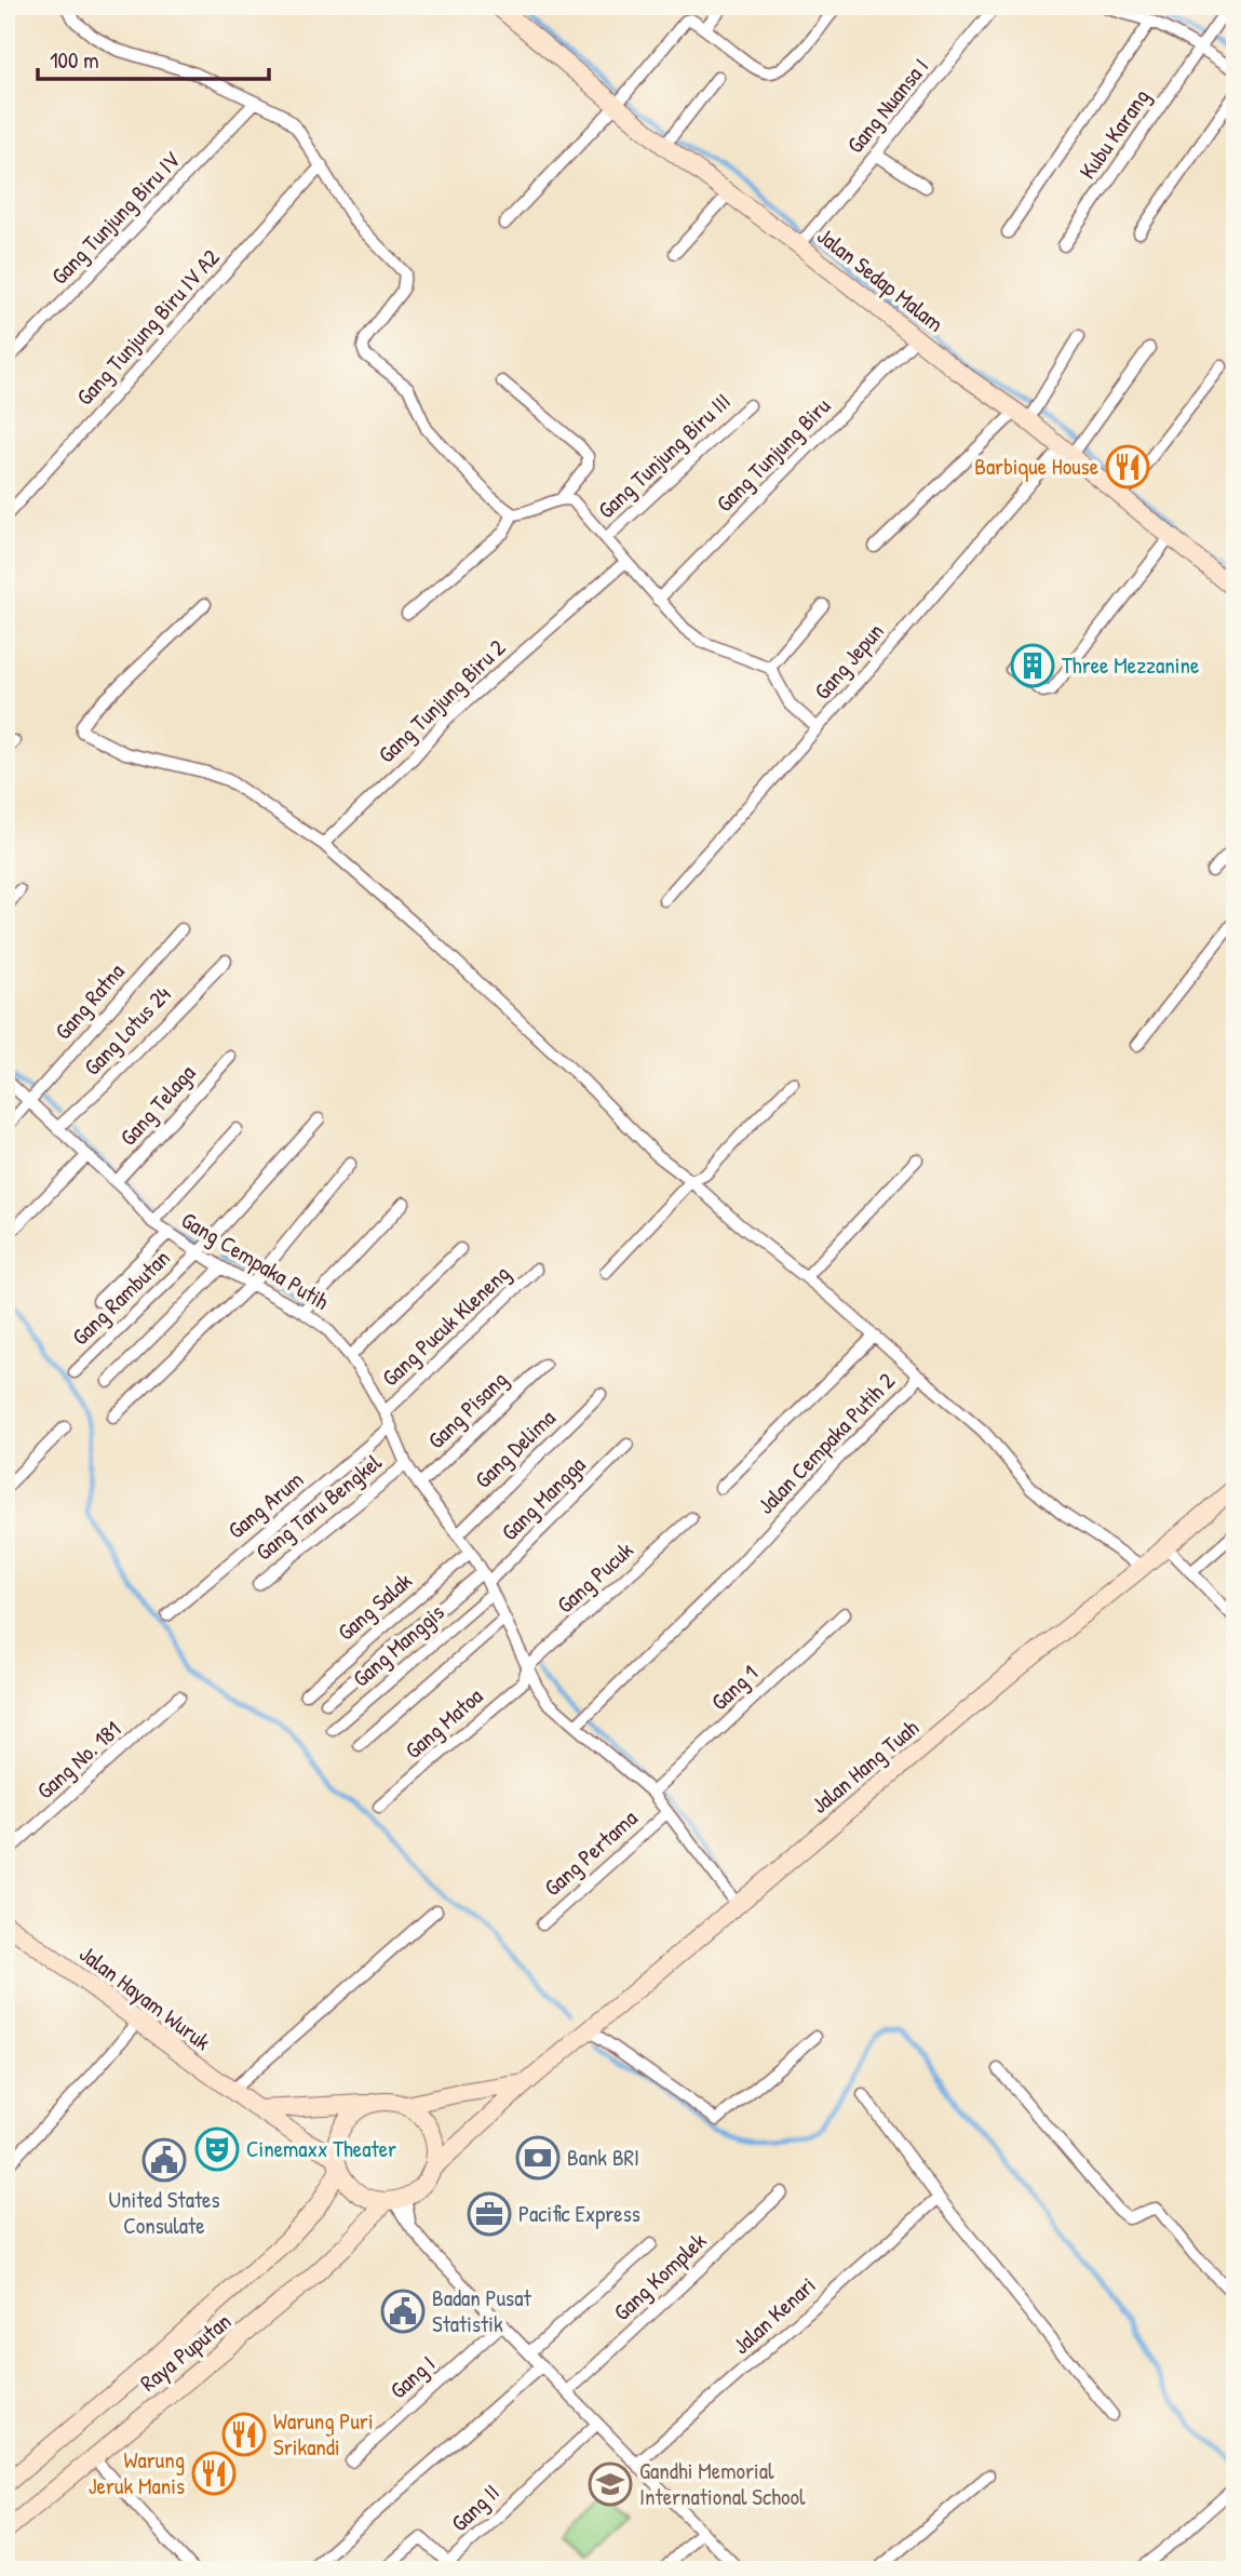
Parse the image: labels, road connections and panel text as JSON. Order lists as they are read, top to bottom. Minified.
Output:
{"streets":{"main road":["Jalan Sedap Malam","Jalan Hang Tuah","Jalan Hayam Wuruk","Raya Puputan"],"street":["Gang Nuansa I","Kubu Karang","Gang Tunjung Biru IV","Gang Tunjung Biru IV A2","Gang Tunjung Biru","Gang Tunjung Biru III","Gang Jepun","Gang Tunjung Biru 2","Gang Ratna","Gang Lotus 24","Gang Telaga","Gang Cempaka Putih","Gang Rambutan","Gang Pucuk Kleneng","Gang Pisang","Jalan Cempaka Putih 2","Gang Delima","Gang Mangga","Gang Arum","Gang Taru Bengkel","Gang Pucuk","Gang Salak","Gang Manggis","Gang 1","Gang Matoa","Gang No. 181","Gang Pertama","Gang Komplek","Jalan Kenari","Gang I","Gang II"]},"crossings":[["Gang Nuansa I","Jalan Sedap Malam"],["Jalan Sedap Malam","Gang Tunjung Biru"],["Jalan Sedap Malam","Gang Jepun"],["Gang Tunjung Biru 2","Jalan Cempaka Putih 2"],["Gang Ratna","Gang Cempaka Putih"],["Gang Lotus 24","Gang Cempaka Putih"],["Gang Telaga","Gang Cempaka Putih"],["Gang Cempaka Putih","Gang Rambutan"],["Gang Cempaka Putih","Gang Pucuk Kleneng"],["Gang Cempaka Putih","Gang Pisang"],["Gang Cempaka Putih","Jalan Cempaka Putih 2"],["Gang Cempaka Putih","Gang Delima"],["Gang Cempaka Putih","Gang Mangga"],["Gang Cempaka Putih","Gang Arum"],["Gang Cempaka Putih","Gang Taru Bengkel"],["Gang Cempaka Putih","Gang Pucuk"],["Gang Cempaka Putih","Gang Salak"],["Gang Cempaka Putih","Gang Manggis"],["Gang Cempaka Putih","Gang 1"],["Gang Cempaka Putih","Gang Matoa"],["Gang Cempaka Putih","Jalan Hang Tuah"],["Gang Cempaka Putih","Gang Pertama"],["Gang Mangga","Gang Manggis"],["Gang Pucuk","Gang Matoa"],["Jalan Hang Tuah","Jalan Hayam Wuruk"],["Jalan Hang Tuah","Raya Puputan"],["Jalan Hayam Wuruk","Raya Puputan"]],"places":{"restaurant":["Barbique House","Warung Puri Srikandi","Warung Jeruk Manis"],"building":["Three Mezzanine"],"theatre":["Cinemaxx Theater"],"bank":["Bank BRI"],"public building":["United States Consulate","Badan Pusat Statistik"],"office":["Pacific Express"],"school or university":["Gandhi Memorial International School"]},"scale_bar":"100 m"}
